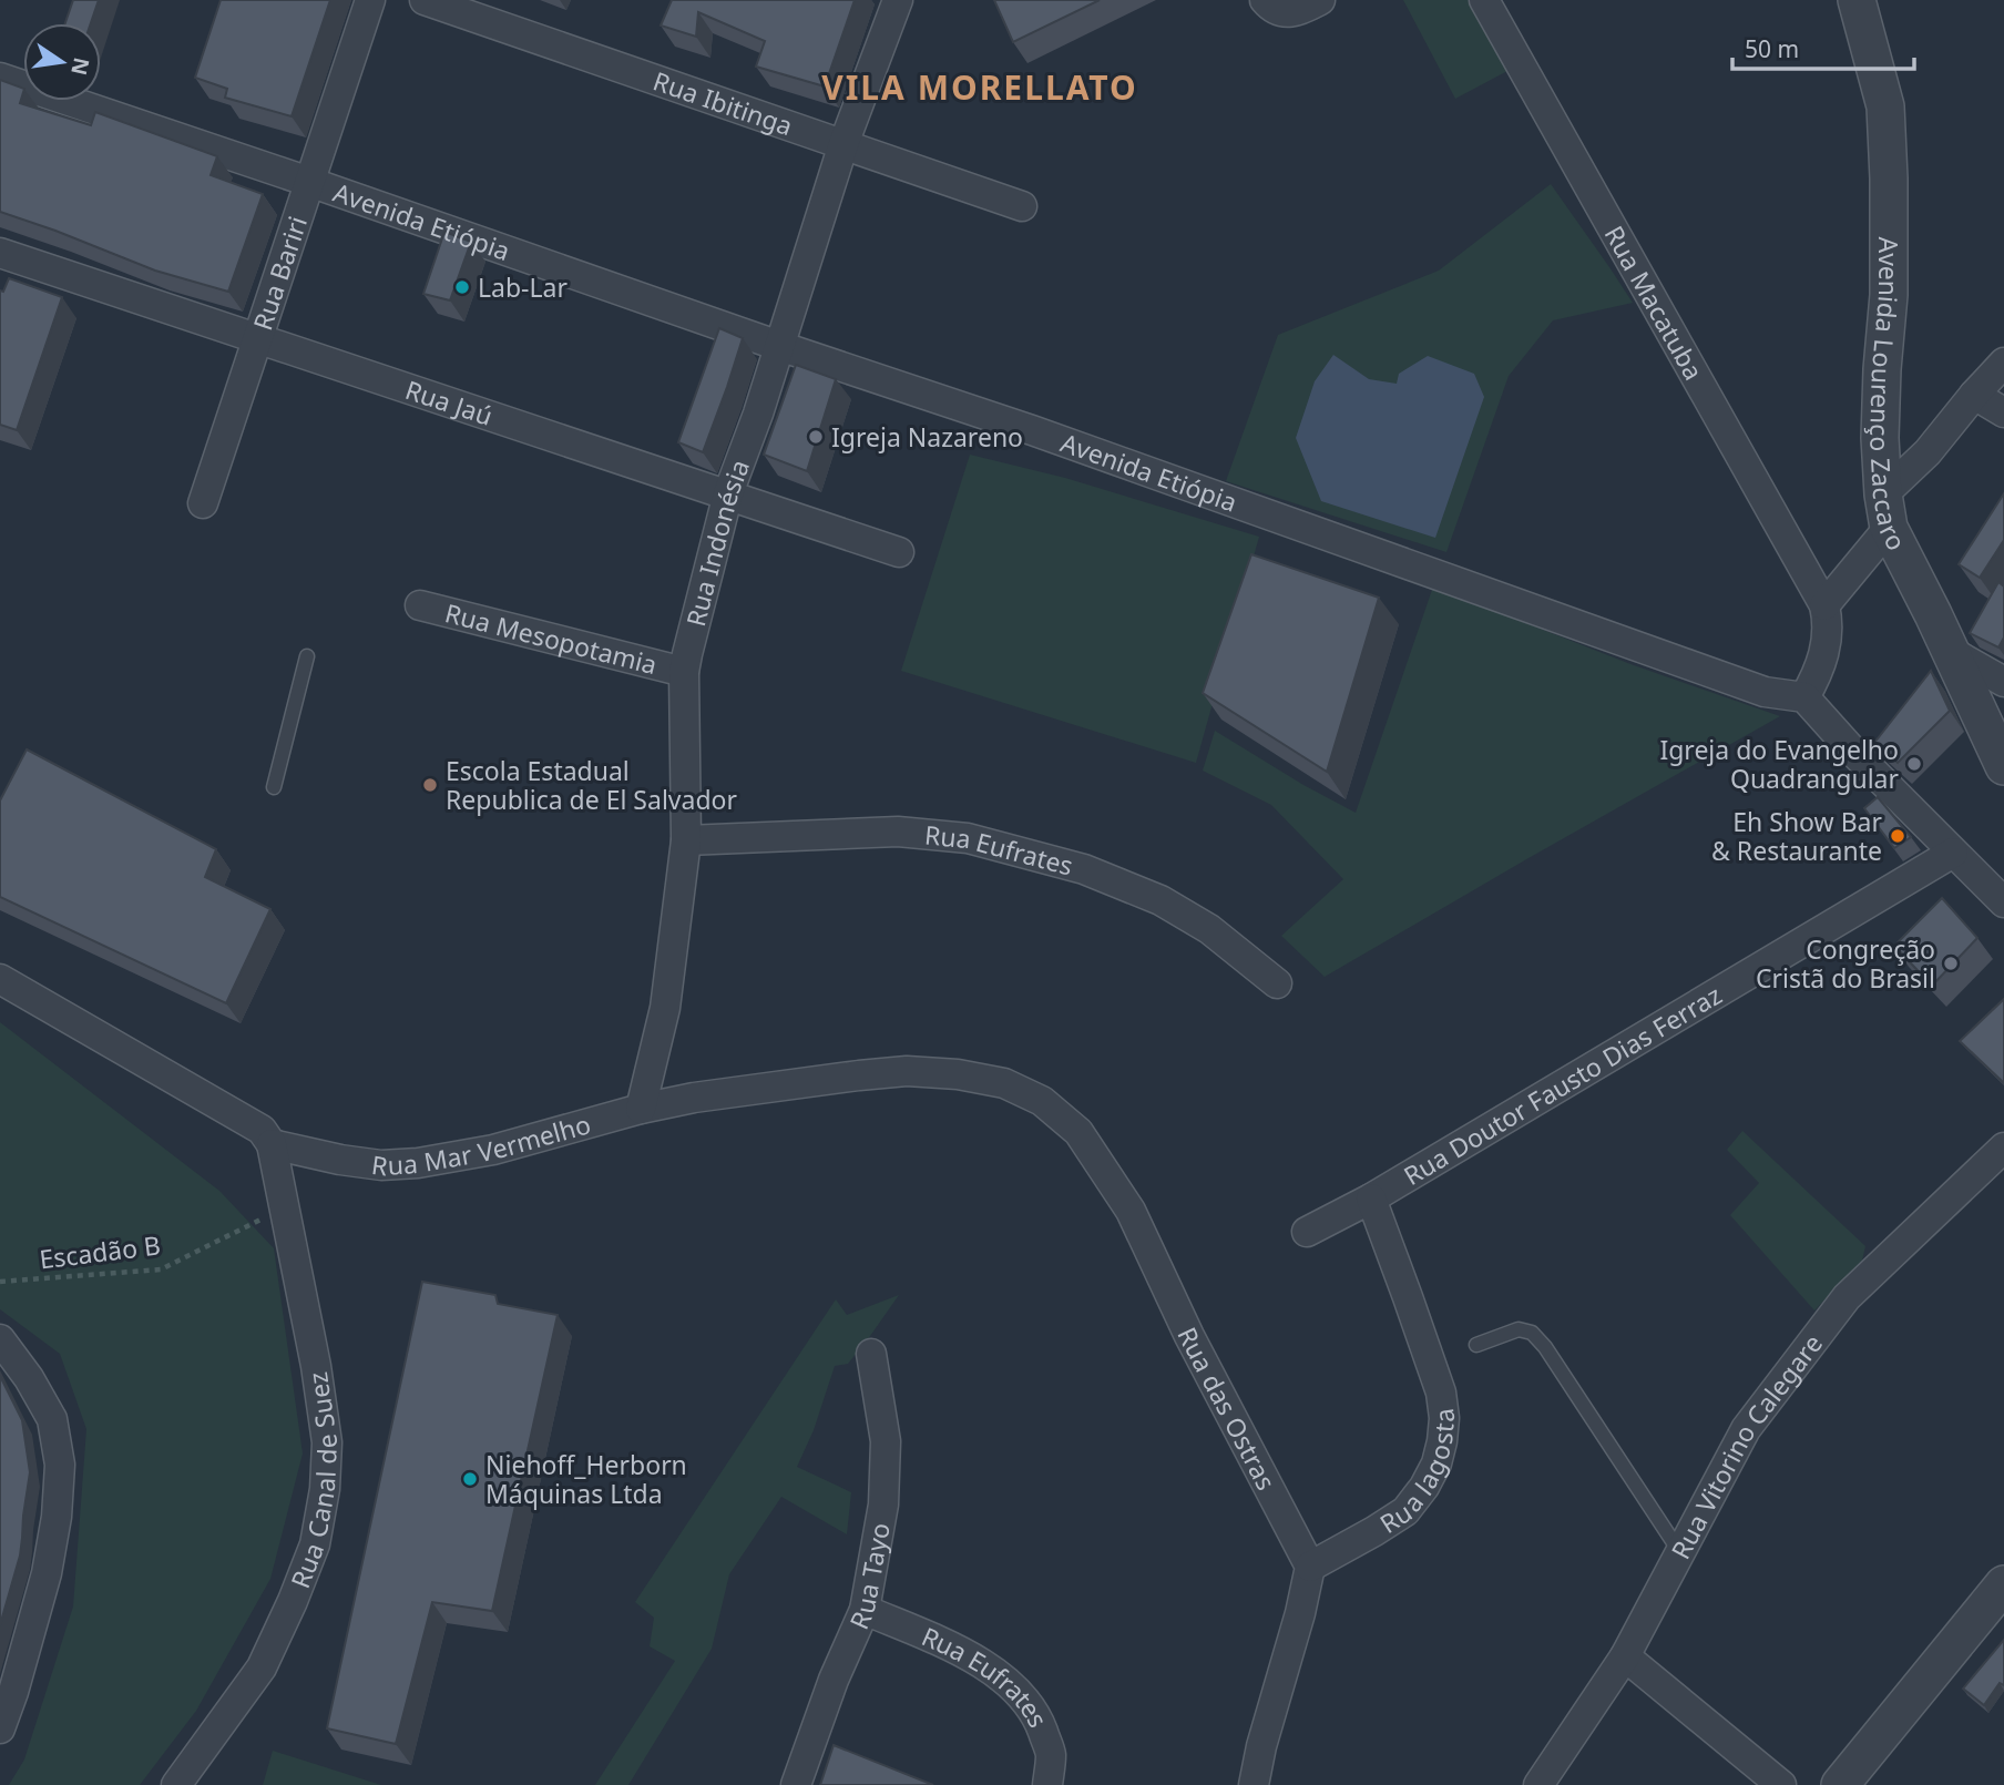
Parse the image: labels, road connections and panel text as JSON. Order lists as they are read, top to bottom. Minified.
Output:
{"streets":{"street":["Rua Ibitinga","Avenida Etiópia","Rua Bariri","Rua Macatuba","Avenida Lourenço Zaccaro","Rua Jaú","Rua Indonésia","Rua Mesopotamia","Rua Eufrates","Rua Doutor Fausto Dias Ferraz","Rua Mar Vermelho","Rua das Ostras","Rua Vitorino Calegare","Rua lagosta","Rua Canal de Suez","Rua Tayo"],"path":["Escadão B"]},"crossings":[["Rua Ibitinga","Rua Indonésia"],["Avenida Etiópia","Rua Bariri"],["Avenida Etiópia","Rua Indonésia"],["Rua Bariri","Rua Jaú"],["Rua Jaú","Rua Indonésia"],["Rua Indonésia","Rua Mesopotamia"],["Rua Indonésia","Rua Eufrates"],["Rua Indonésia","Rua Mar Vermelho"],["Rua Eufrates","Rua Tayo"],["Rua Doutor Fausto Dias Ferraz","Rua lagosta"],["Rua Mar Vermelho","Rua das Ostras"],["Rua Mar Vermelho","Rua Canal de Suez"],["Escadão B","Rua Canal de Suez"],["Rua das Ostras","Rua lagosta"]],"districts":["VILA MORELLATO"],"places":["Lab-Lar","Igreja Nazareno","Igreja do Evangelho Quadrangular","Escola Estadual Republica de El Salvador","Eh Show Bar & Restaurante","Congreção Cristã do Brasil","Niehoff_Herborn Máquinas Ltda"],"scale_bar":"50 m","north":"right"}
